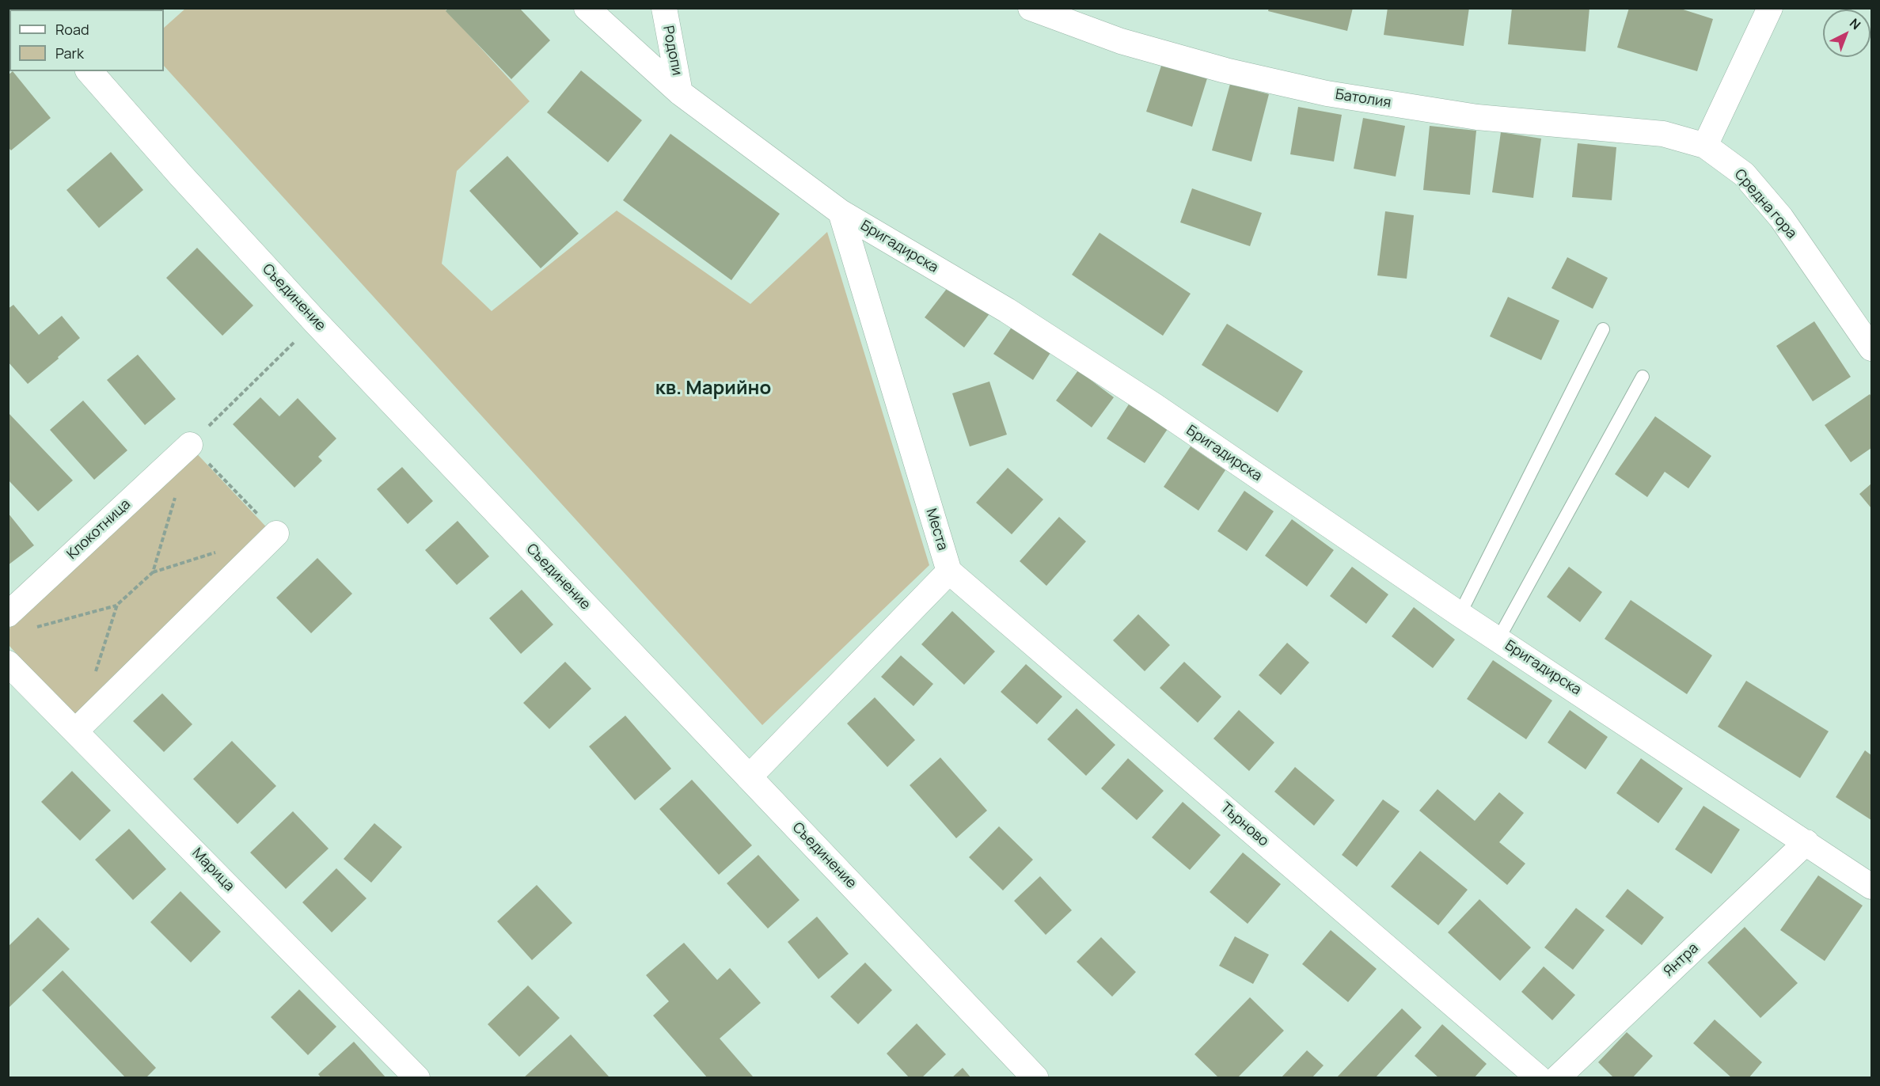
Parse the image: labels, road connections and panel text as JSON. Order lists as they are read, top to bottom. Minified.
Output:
{"streets":{"street":["Родопи","Батолия","Средна гора","Бригадирска","Съединение","Клокотница","Места","Търново","Марица","Янтра"]},"crossings":[["Родопи","Бригадирска"],["Батолия","Средна гора"],["Бригадирска","Места"],["Бригадирска","Янтра"],["Места","Търново"]],"districts":["кв. Марийно"],"legend":["Road","Park"],"north":"top right"}
